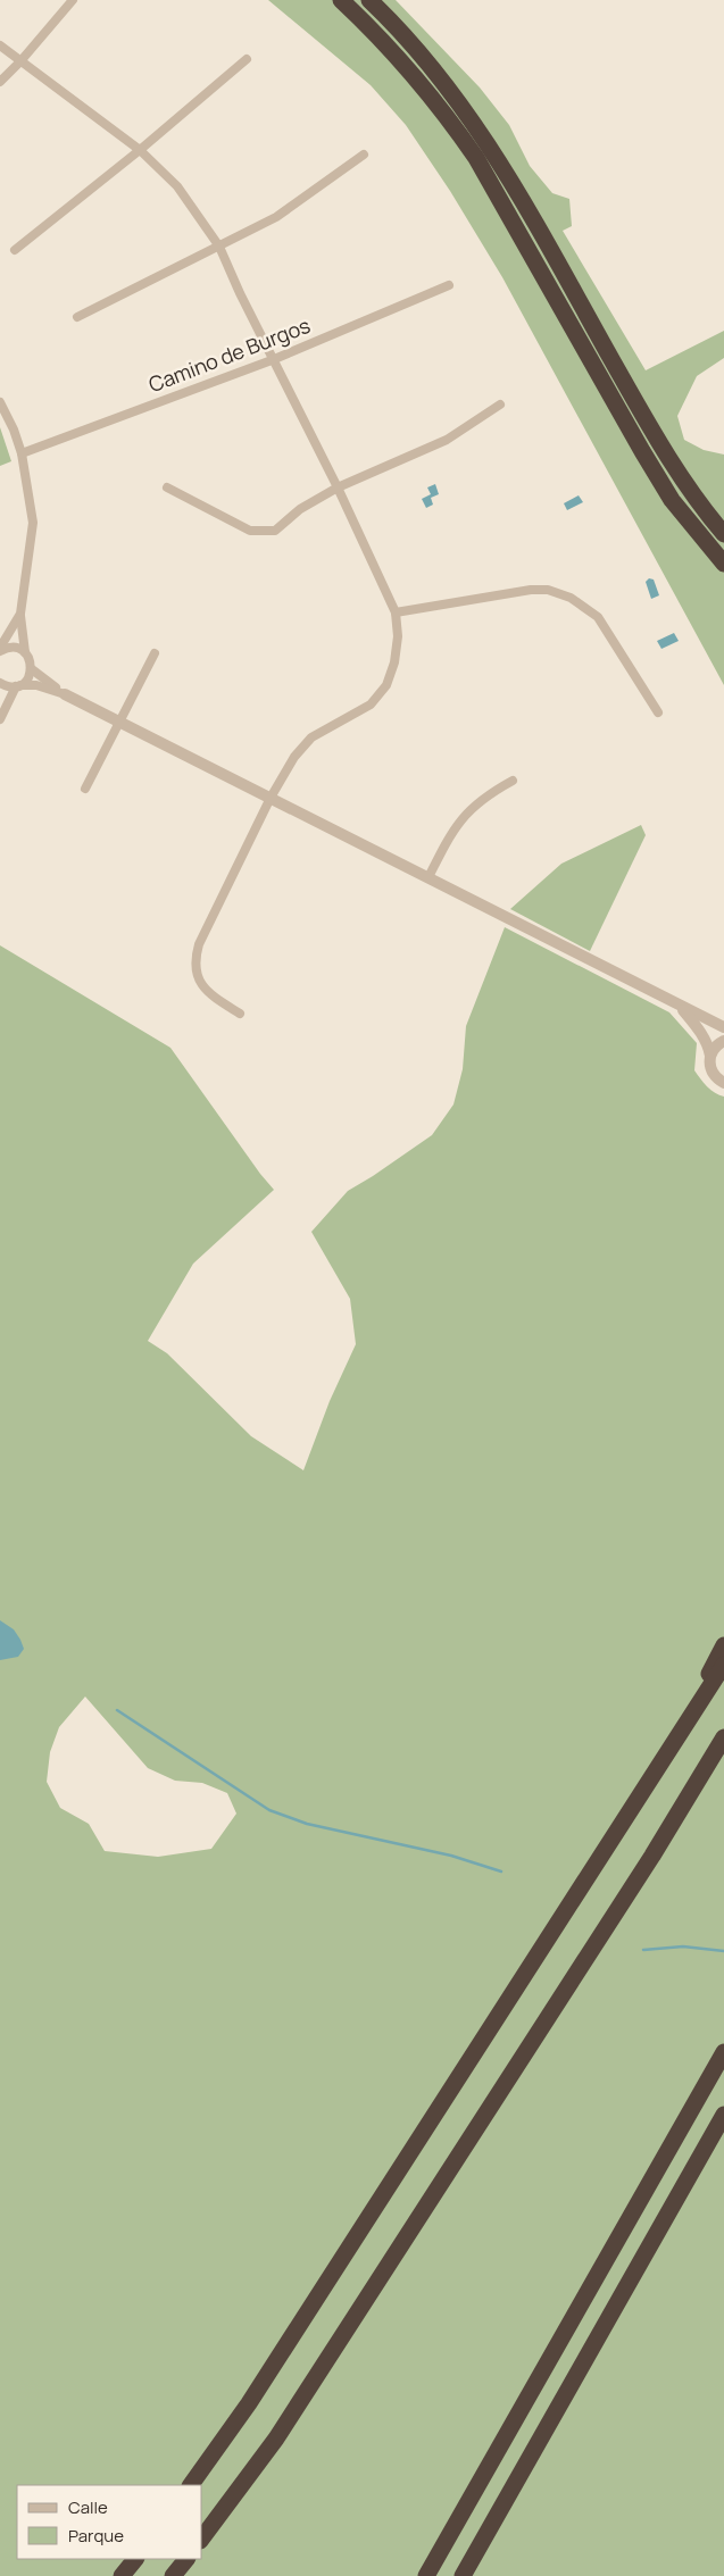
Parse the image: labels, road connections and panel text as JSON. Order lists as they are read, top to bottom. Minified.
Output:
{"streets":{"street":["Camino de Burgos"]},"legend":["Calle","Parque"]}
